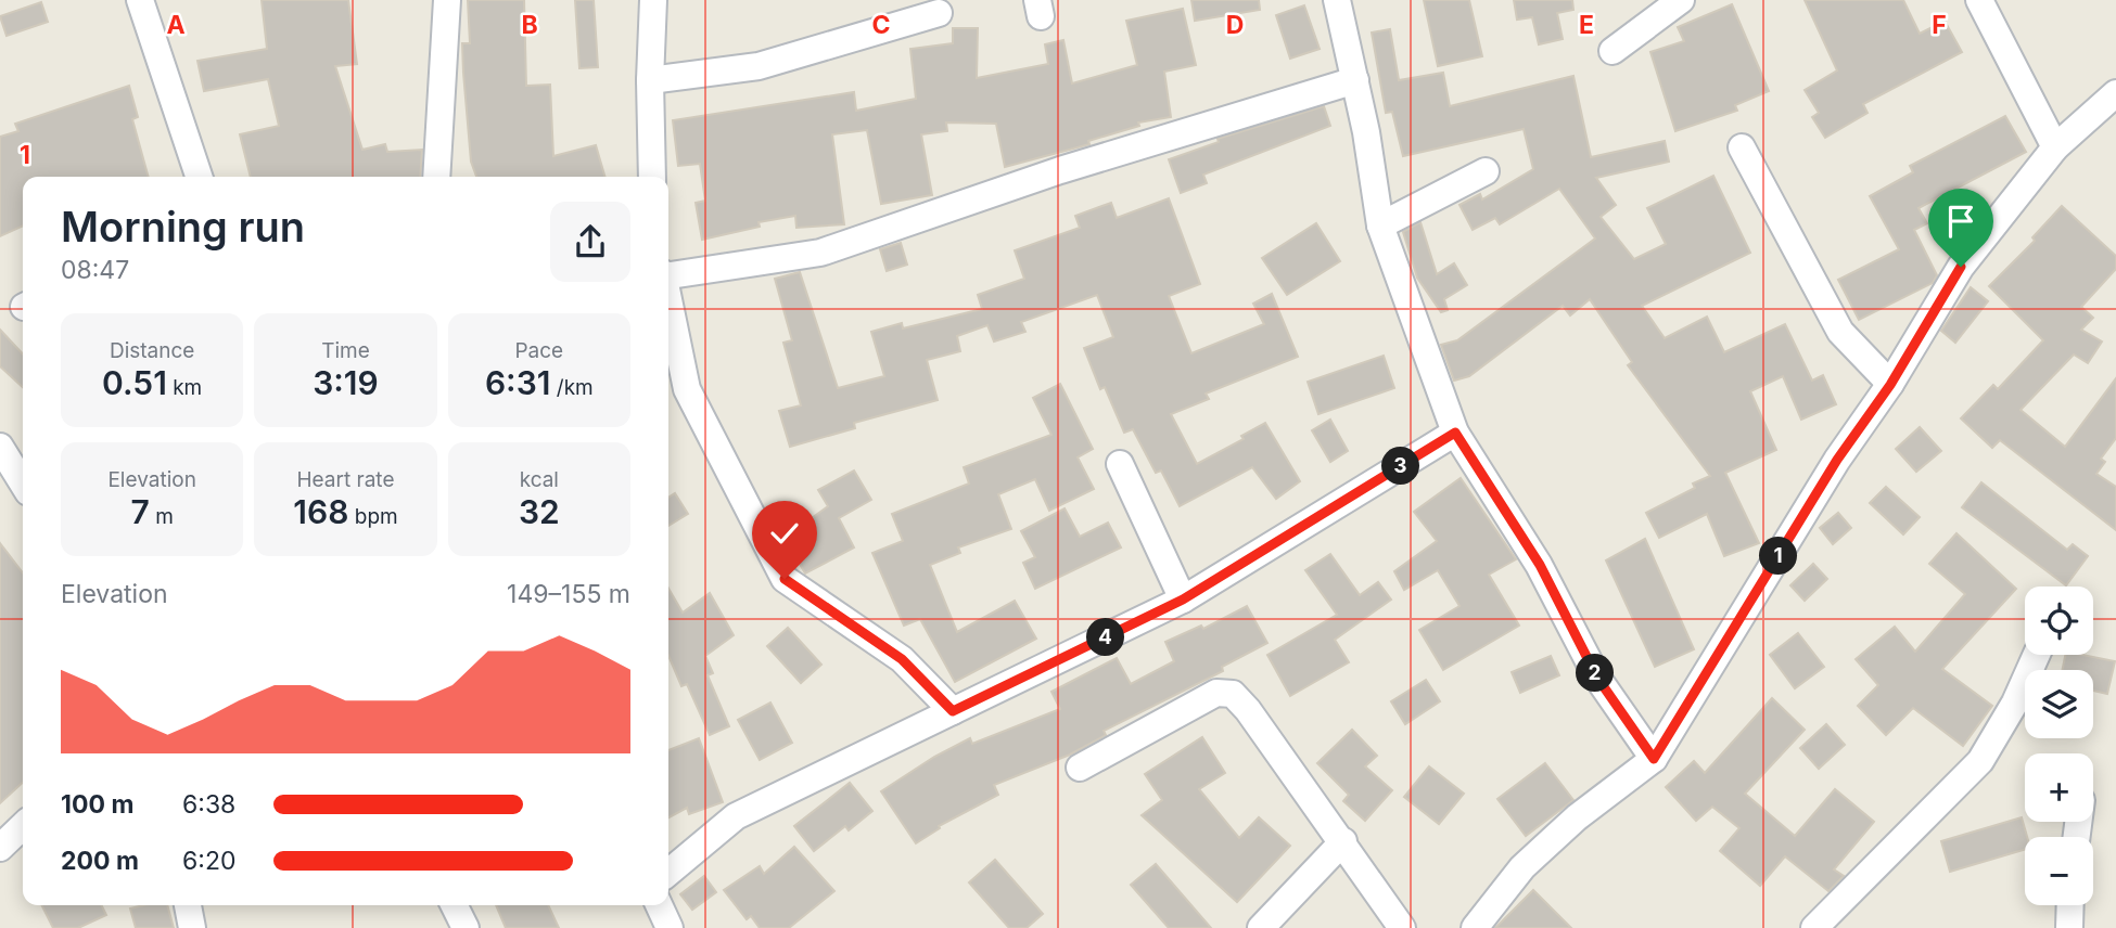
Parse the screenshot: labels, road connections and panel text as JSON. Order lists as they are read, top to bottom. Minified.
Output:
{"page":{"heading":["Morning run","08:47"],"stats":[["Distance","0.51 km"],["Time","3:19"],["Pace","6:31 /km"],["Elevation","7 m"],["Heart rate","168 bpm"],["kcal","32"]],"pins":["3","1","4","2"],"chart":["Elevation","149–155 m"],"map_buttons":["+","−"],"list":[{"name":"100 m","note":"6:38"},{"name":"200 m","note":"6:20"}]},"grid":{"columns":["A","B","C","D","E","F"],"rows":["1"]}}
